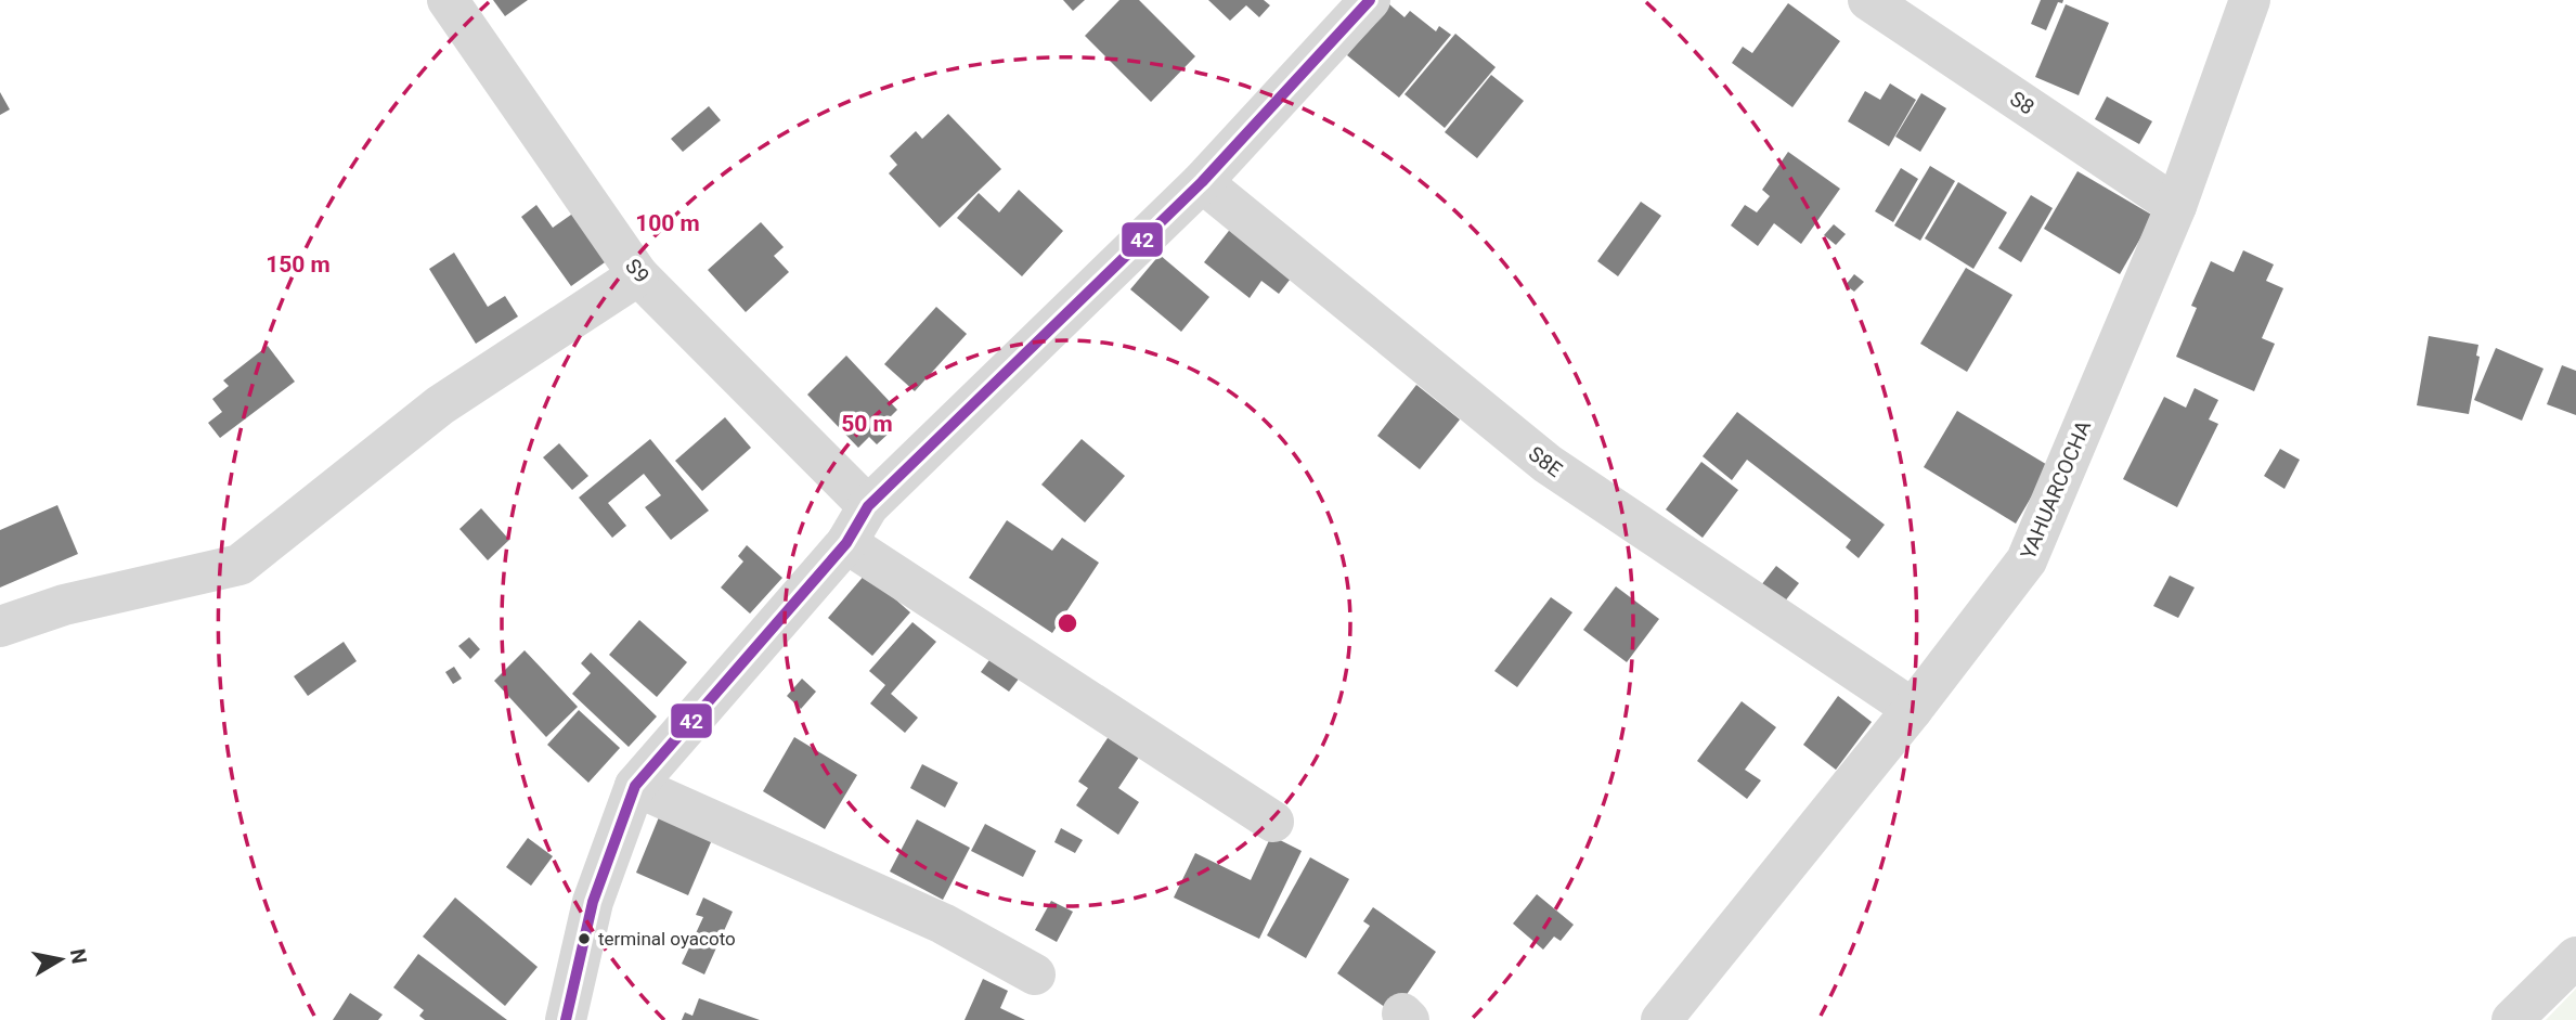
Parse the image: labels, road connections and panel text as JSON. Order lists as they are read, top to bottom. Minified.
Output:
{"streets":{"street":["S8","S9","S8E","YAHUARCOCHA"]},"crossings":[["S8","YAHUARCOCHA"],["S8E","YAHUARCOCHA"]],"places":["terminal oyacoto"],"lines":["transit line 42"],"north":"right","rings":["100 m","150 m","50 m"]}
